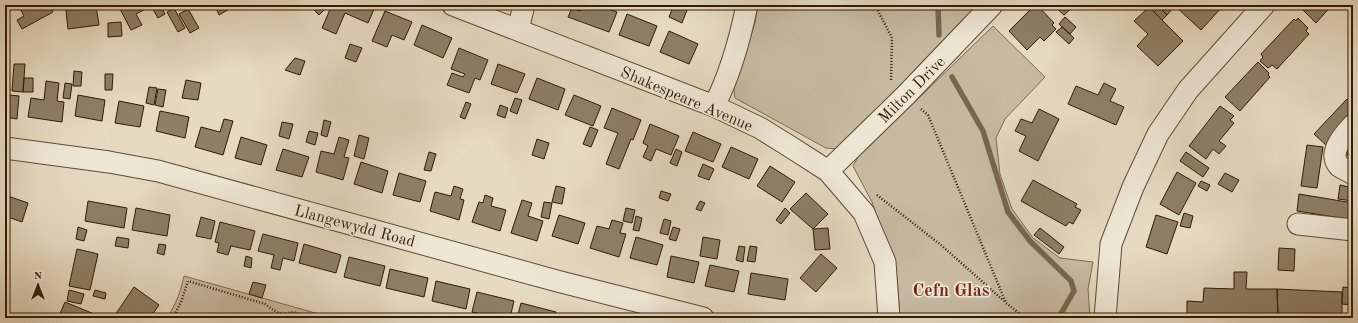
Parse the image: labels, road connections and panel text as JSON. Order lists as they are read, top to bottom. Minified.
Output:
{"streets":{"street":["Milton Drive","Shakespeare Avenue","Llangewydd Road"]},"crossings":[["Milton Drive","Shakespeare Avenue"]],"districts":["Cefn Glas"],"north":"top"}
